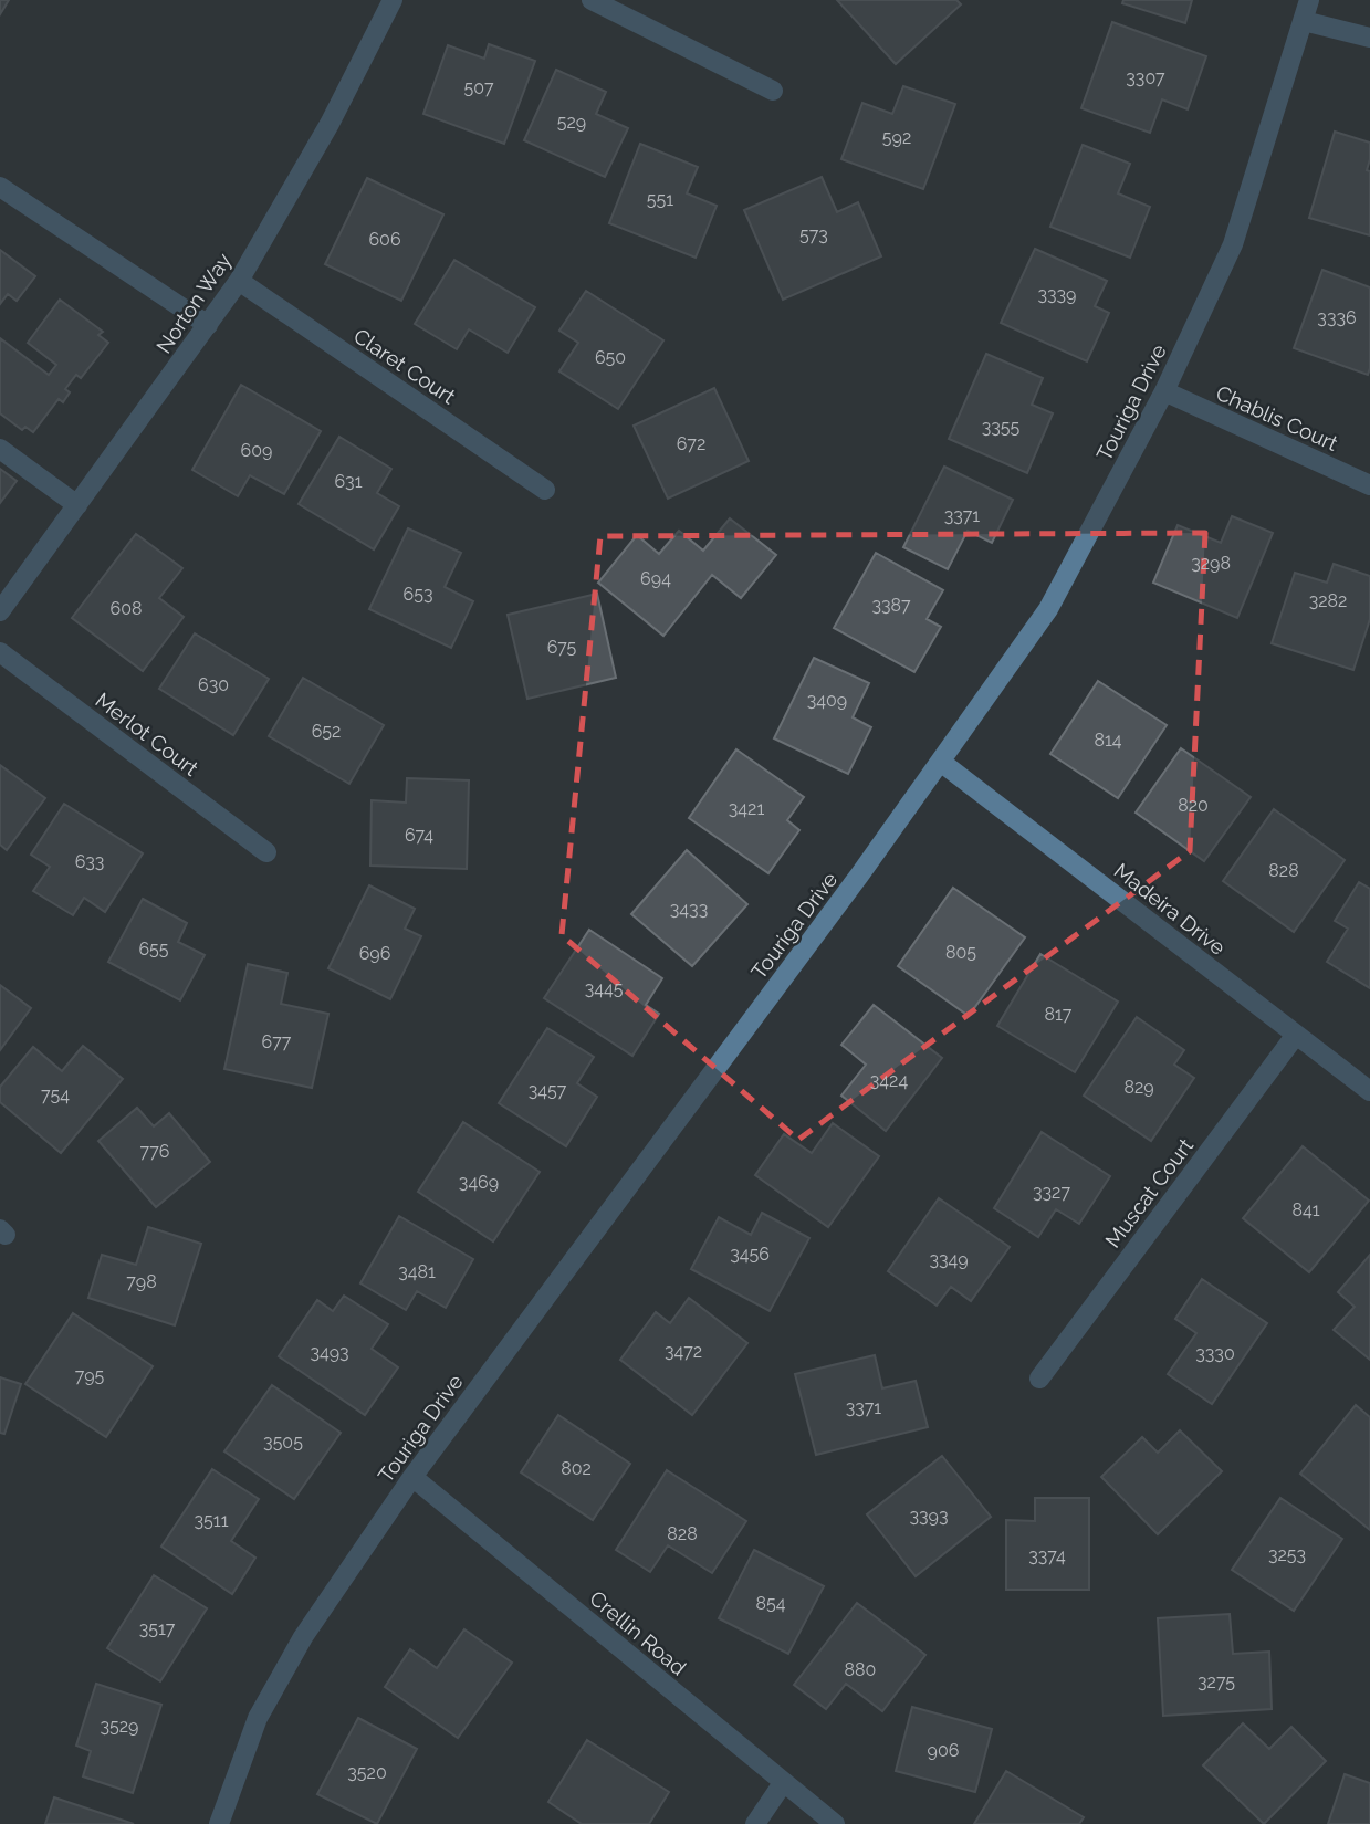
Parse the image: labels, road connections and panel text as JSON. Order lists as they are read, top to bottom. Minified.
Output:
{"streets":{"street":["Norton Way","Claret Court","Touriga Drive","Chablis Court","Merlot Court","Madeira Drive","Muscat Court","Crellin Road"]},"crossings":[["Norton Way","Claret Court"],["Touriga Drive","Chablis Court"],["Touriga Drive","Madeira Drive"],["Touriga Drive","Crellin Road"],["Madeira Drive","Muscat Court"]],"house_numbers":["3307","507","529","592","551","573","606","3339","3336","650","3355","672","609","631","3371","3298","694","653","3282","3387","608","675","630","3409","652","814","820","3421","674","633","828","3433","655","805","696","3445","817","677","3424","829","3457","754","776","3469","3327","841","3456","3349","3481","798","3472","3493","3330","795","3371","3505","802","3393","3511","828","3253","3374","854","3517","880","3275","3529","906","3520"]}
